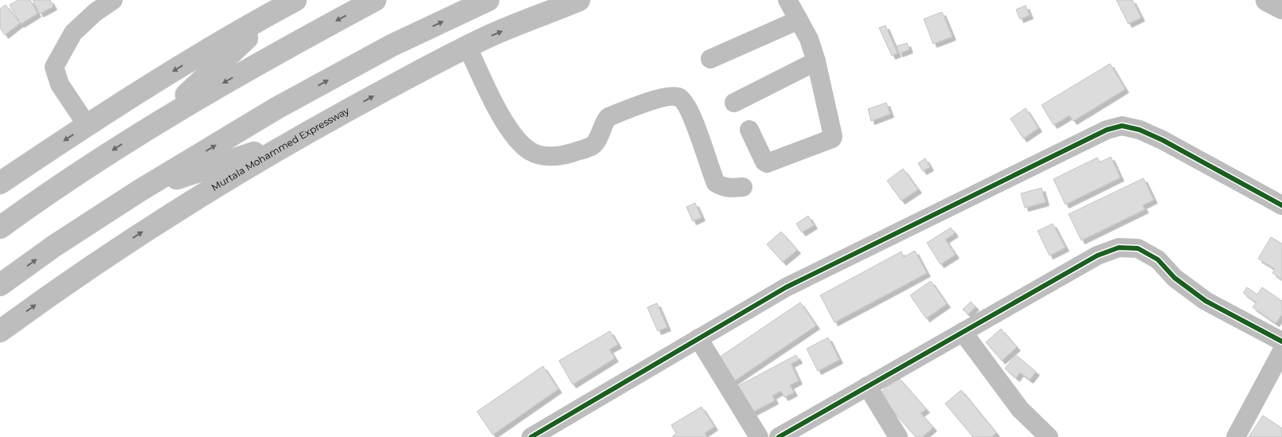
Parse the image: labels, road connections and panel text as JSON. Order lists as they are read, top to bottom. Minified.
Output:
{"streets":{"highway":["Murtala Mohammed Expressway"]}}
